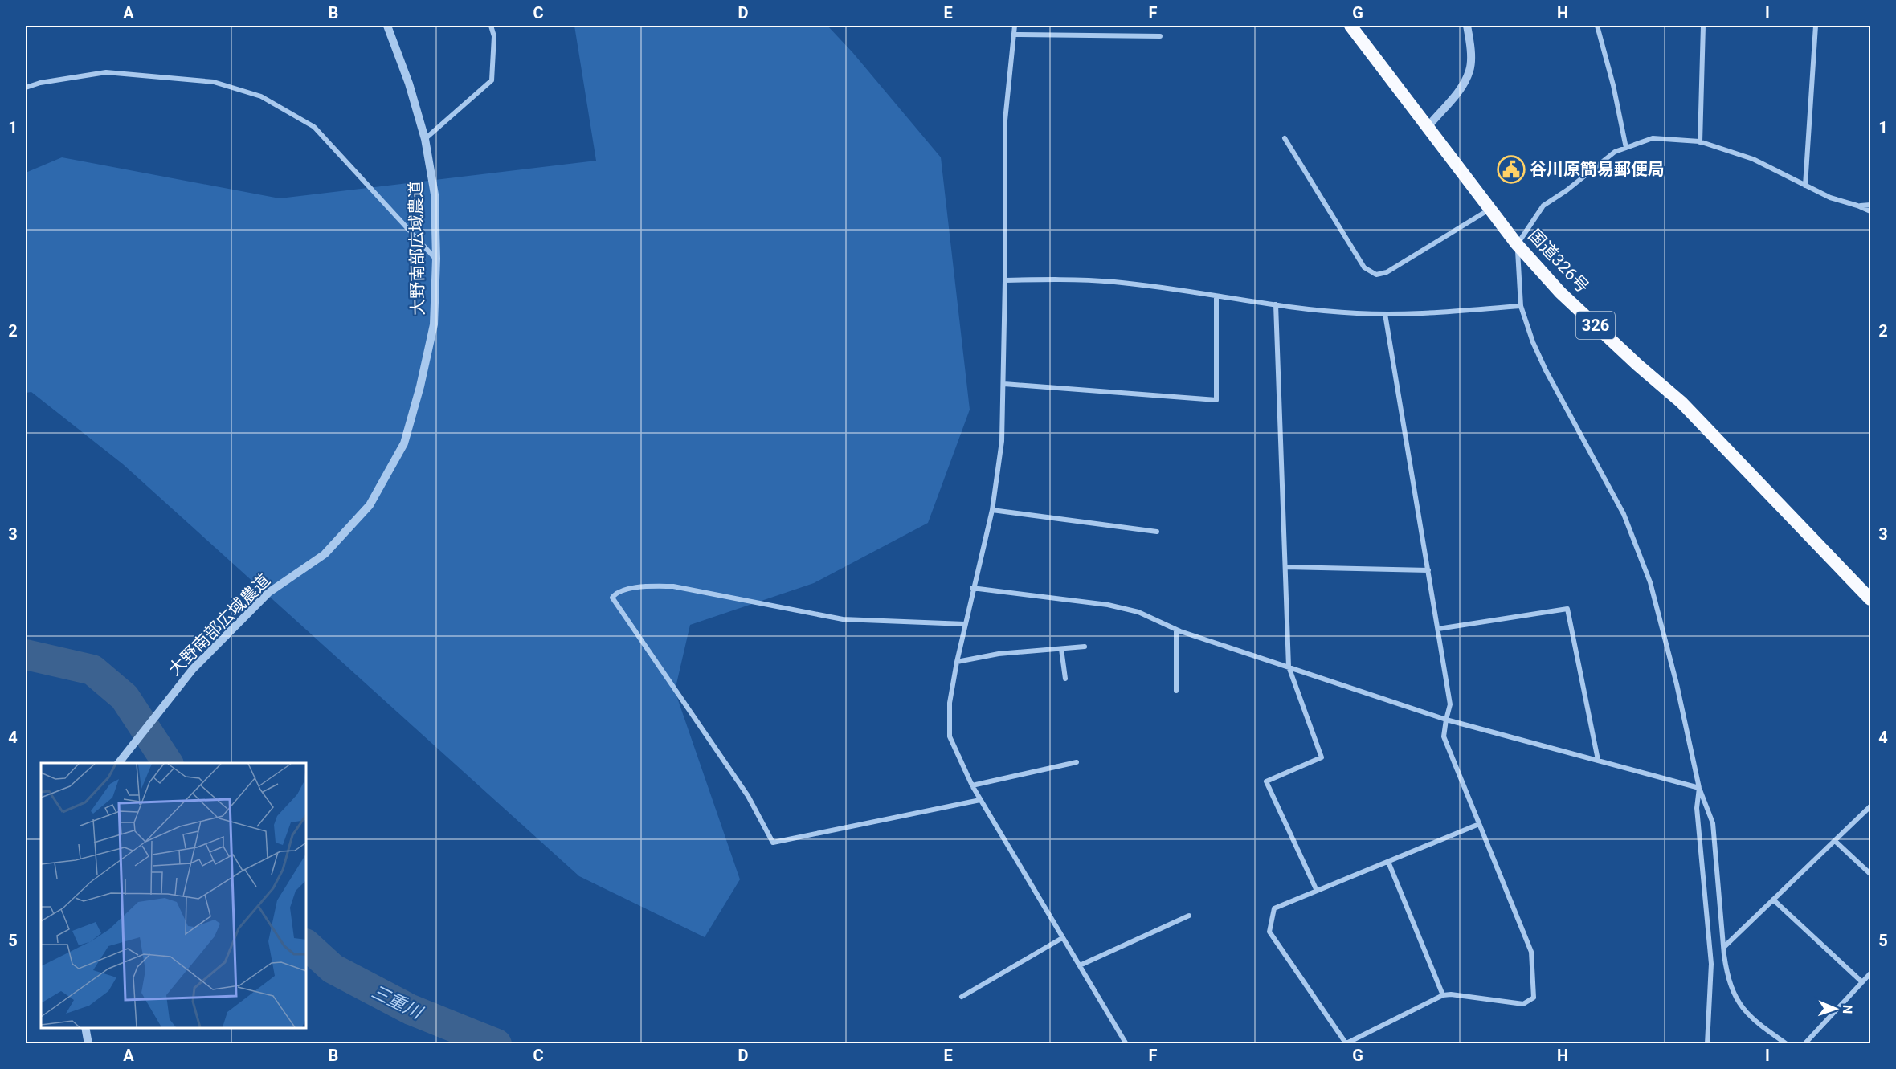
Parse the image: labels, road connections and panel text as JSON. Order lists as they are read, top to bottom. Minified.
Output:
{"streets":{"highway":["国道326号","326"],"street":["大野南部広域農道"]},"water":["三重川"],"places":{"public building":["谷川原簡易郵便局"]},"north":"right","grid":{"columns":["A","B","C","D","E","F","G","H","I"],"rows":["1","2","3","4","5"]}}
